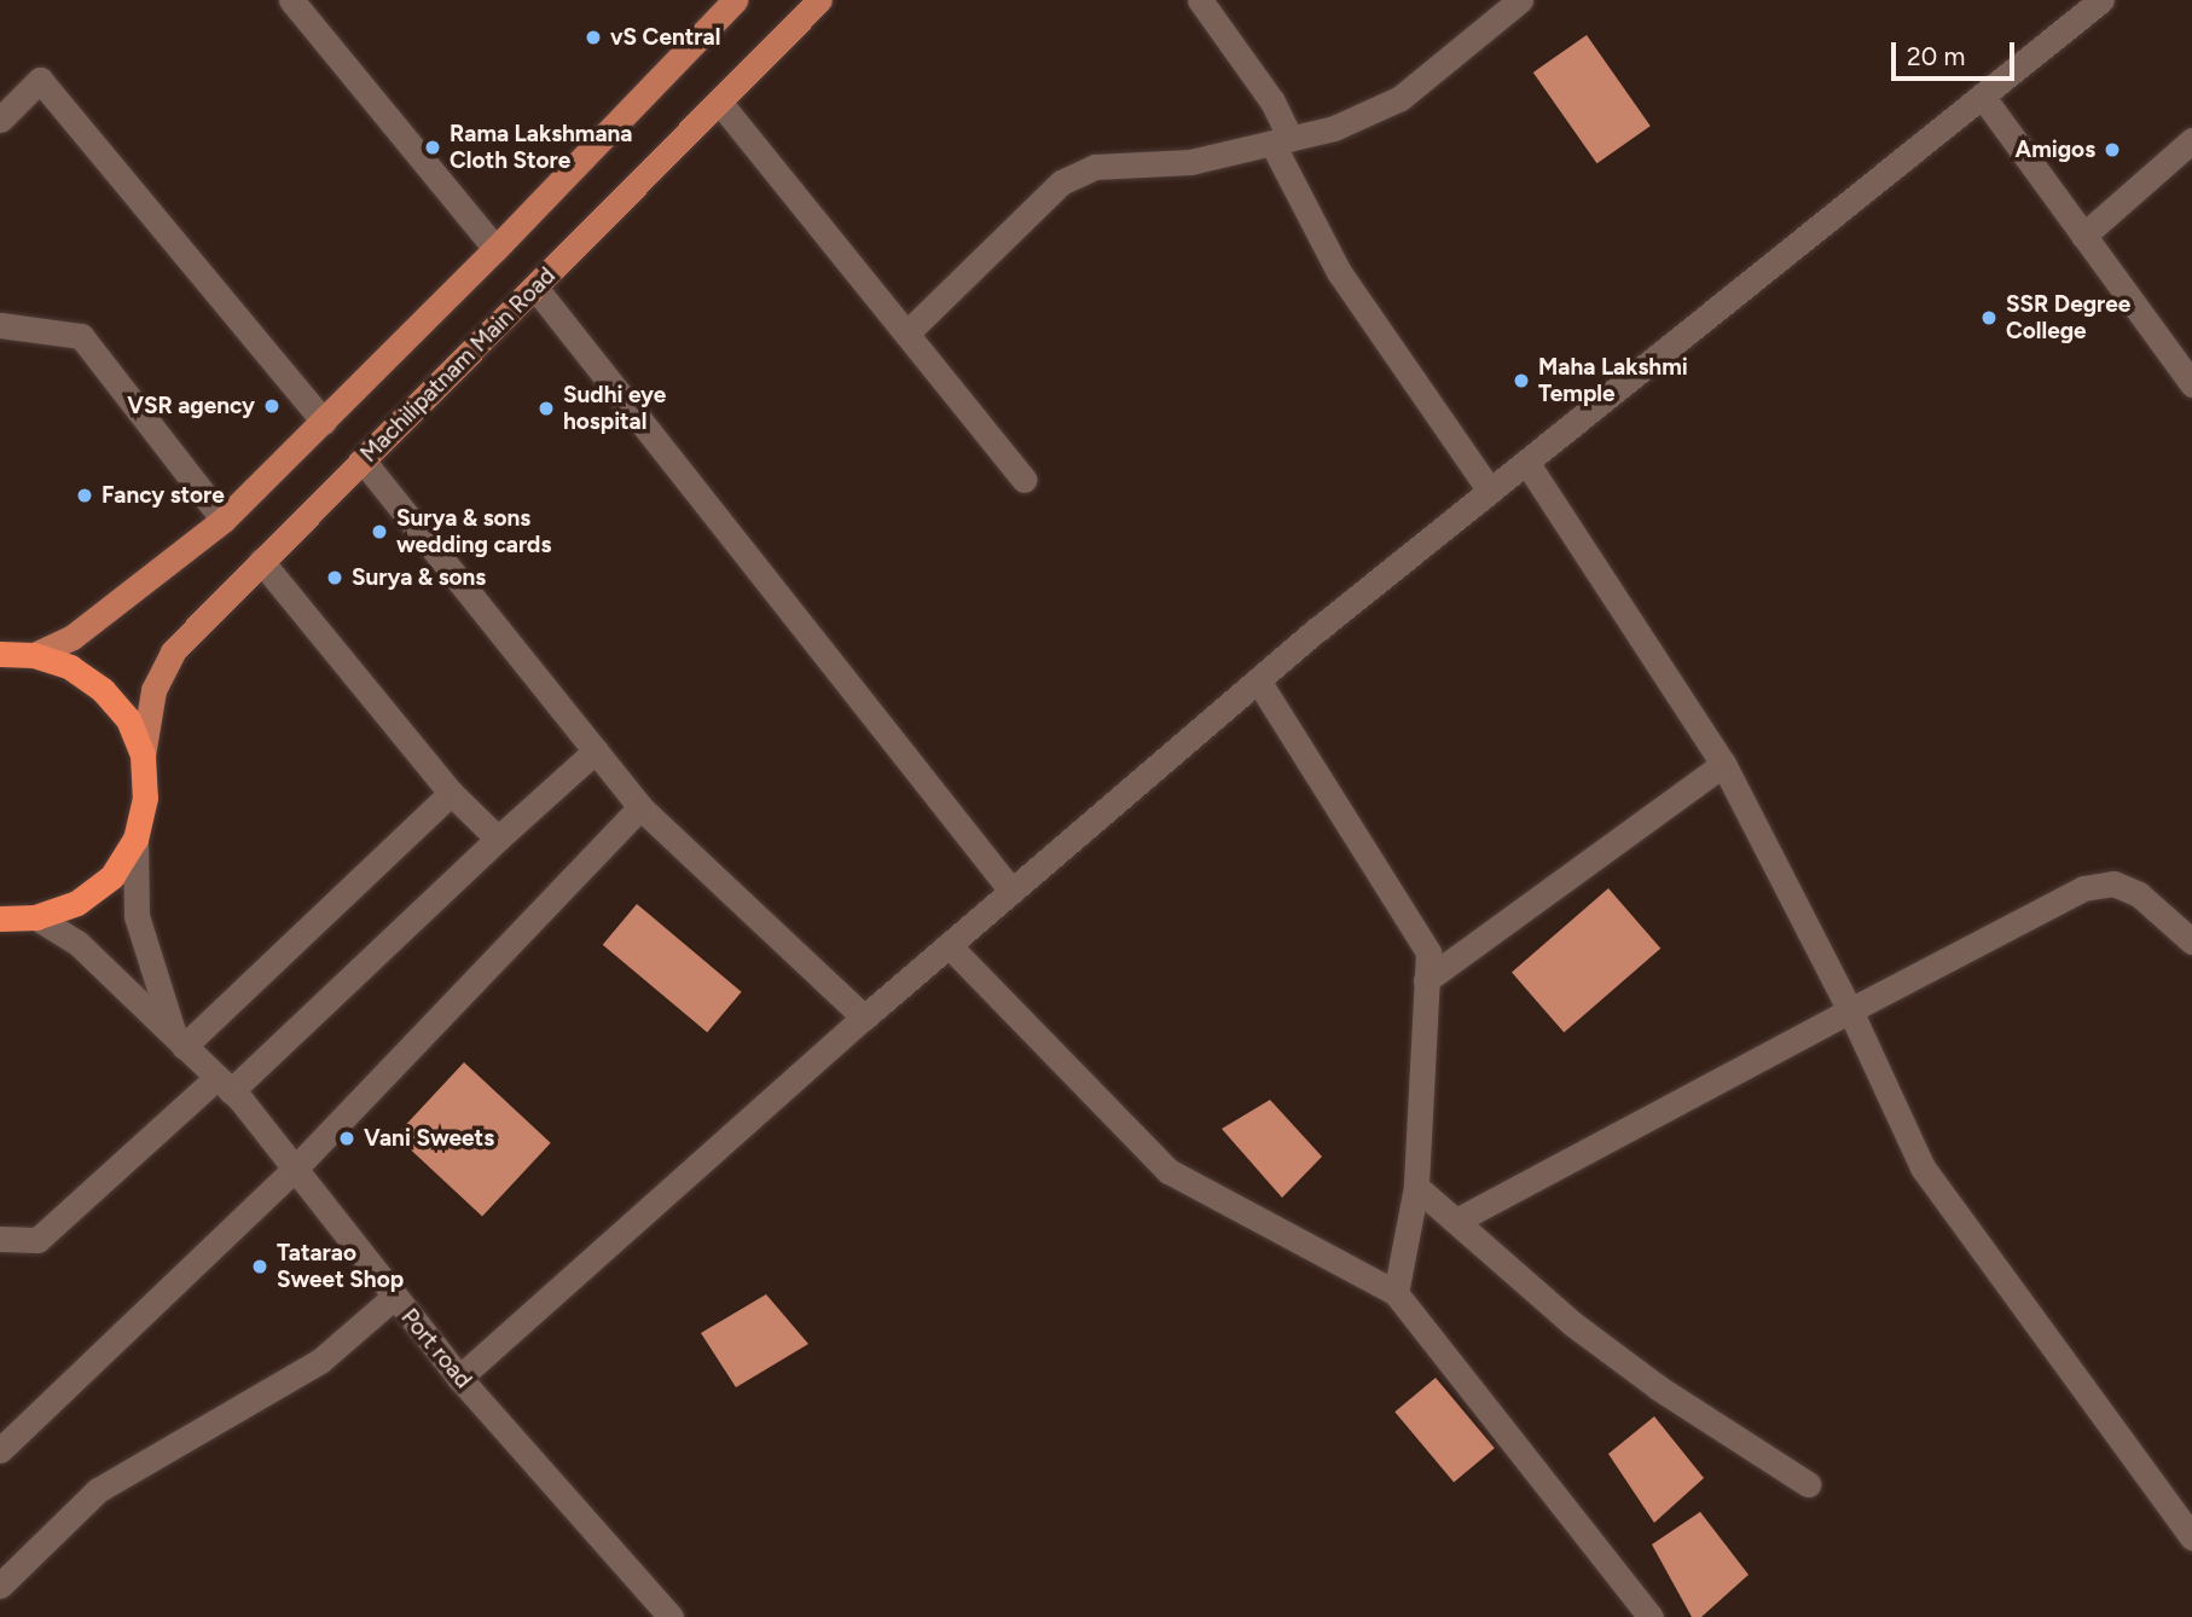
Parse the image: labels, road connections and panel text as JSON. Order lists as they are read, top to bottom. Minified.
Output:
{"streets":{"main road":["Machilipatnam Main Road"],"street":["Port road"]},"places":["vS Central","Rama Lakshmana Cloth Store","Amigos","SSR Degree College","Maha Lakshmi Temple","VSR agency","Sudhi eye hospital","Fancy store","Surya & sons wedding cards","Surya & sons","Vani Sweets","Tatarao Sweet Shop"],"scale_bar":"20 m"}
